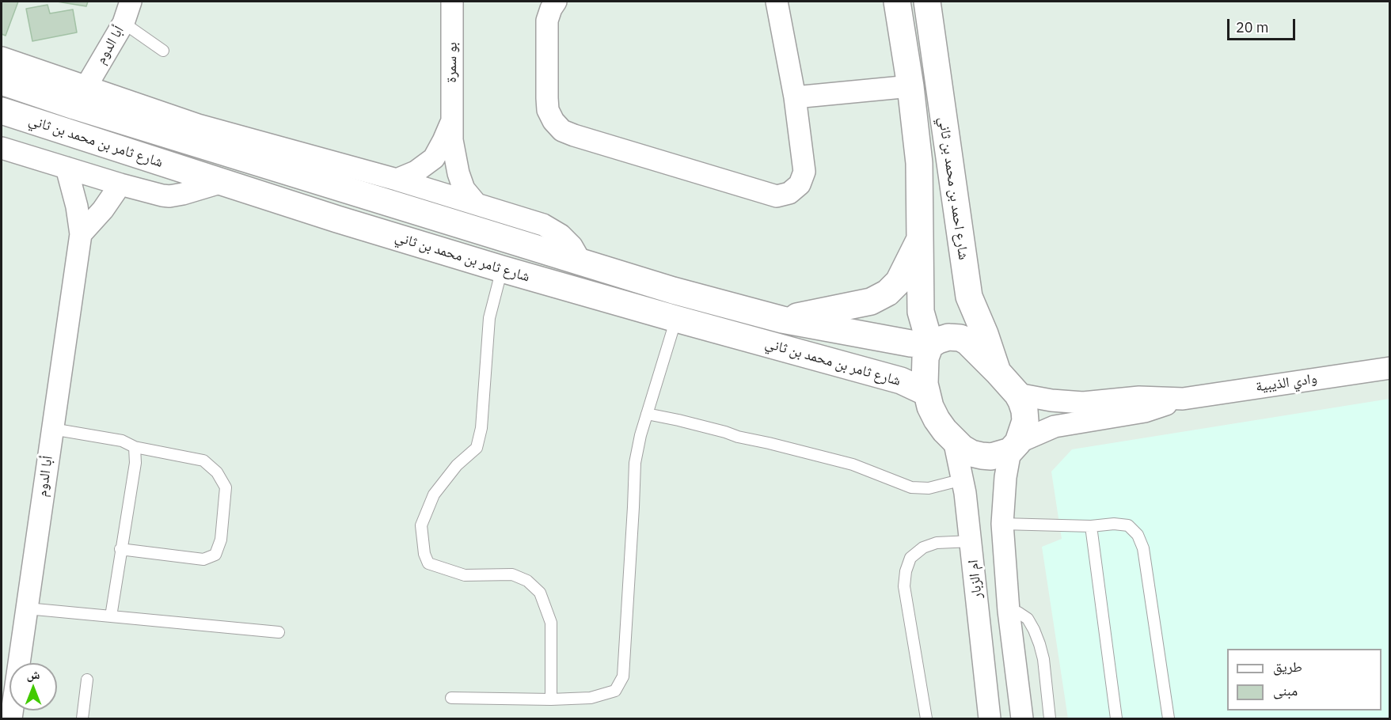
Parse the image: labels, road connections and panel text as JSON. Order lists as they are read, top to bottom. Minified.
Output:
{"streets":{"street":["أبا الدوم","بو سمرة","شارع ثامر بن محمد بن ثاني","شارع احمد بن محمد بن ثاني","وادي الذيبية","ام الزبار"]},"crossings":[["شارع ثامر بن محمد بن ثاني","شارع احمد بن محمد بن ثاني"],["شارع ثامر بن محمد بن ثاني","وادي الذيبية"],["شارع ثامر بن محمد بن ثاني","ام الزبار"],["شارع احمد بن محمد بن ثاني","وادي الذيبية"],["شارع احمد بن محمد بن ثاني","ام الزبار"],["وادي الذيبية","ام الزبار"]],"legend":["طريق","مبنى"],"scale_bar":"20 m","north":"top"}
